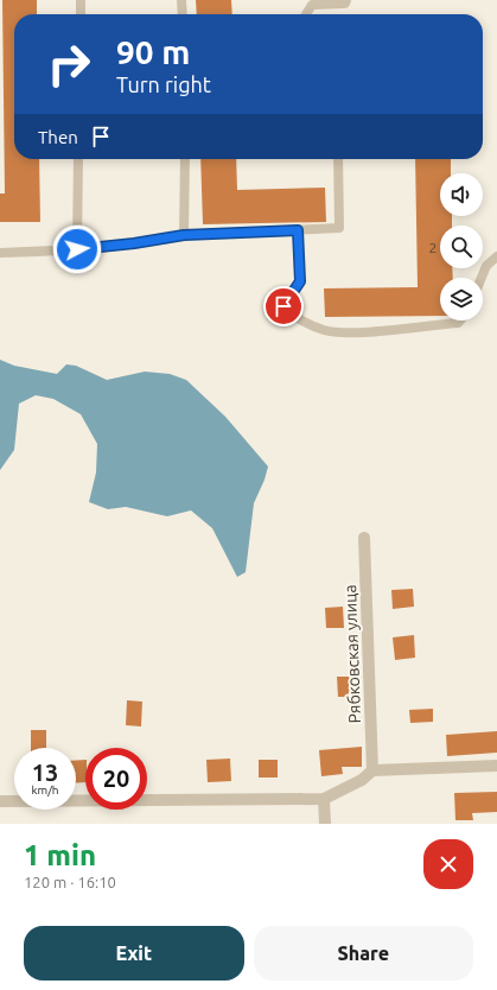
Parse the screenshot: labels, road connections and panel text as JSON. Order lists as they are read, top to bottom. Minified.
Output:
{"streets":{"street":["Рябковская улица"]},"house_numbers":["2"],"page":{"turn":["90 m","Turn right"],"then":"Then","speed":"13 km/h","limit":"20","heading":["1 min","120 m · 16:10"],"buttons":["Exit","Share"]}}
